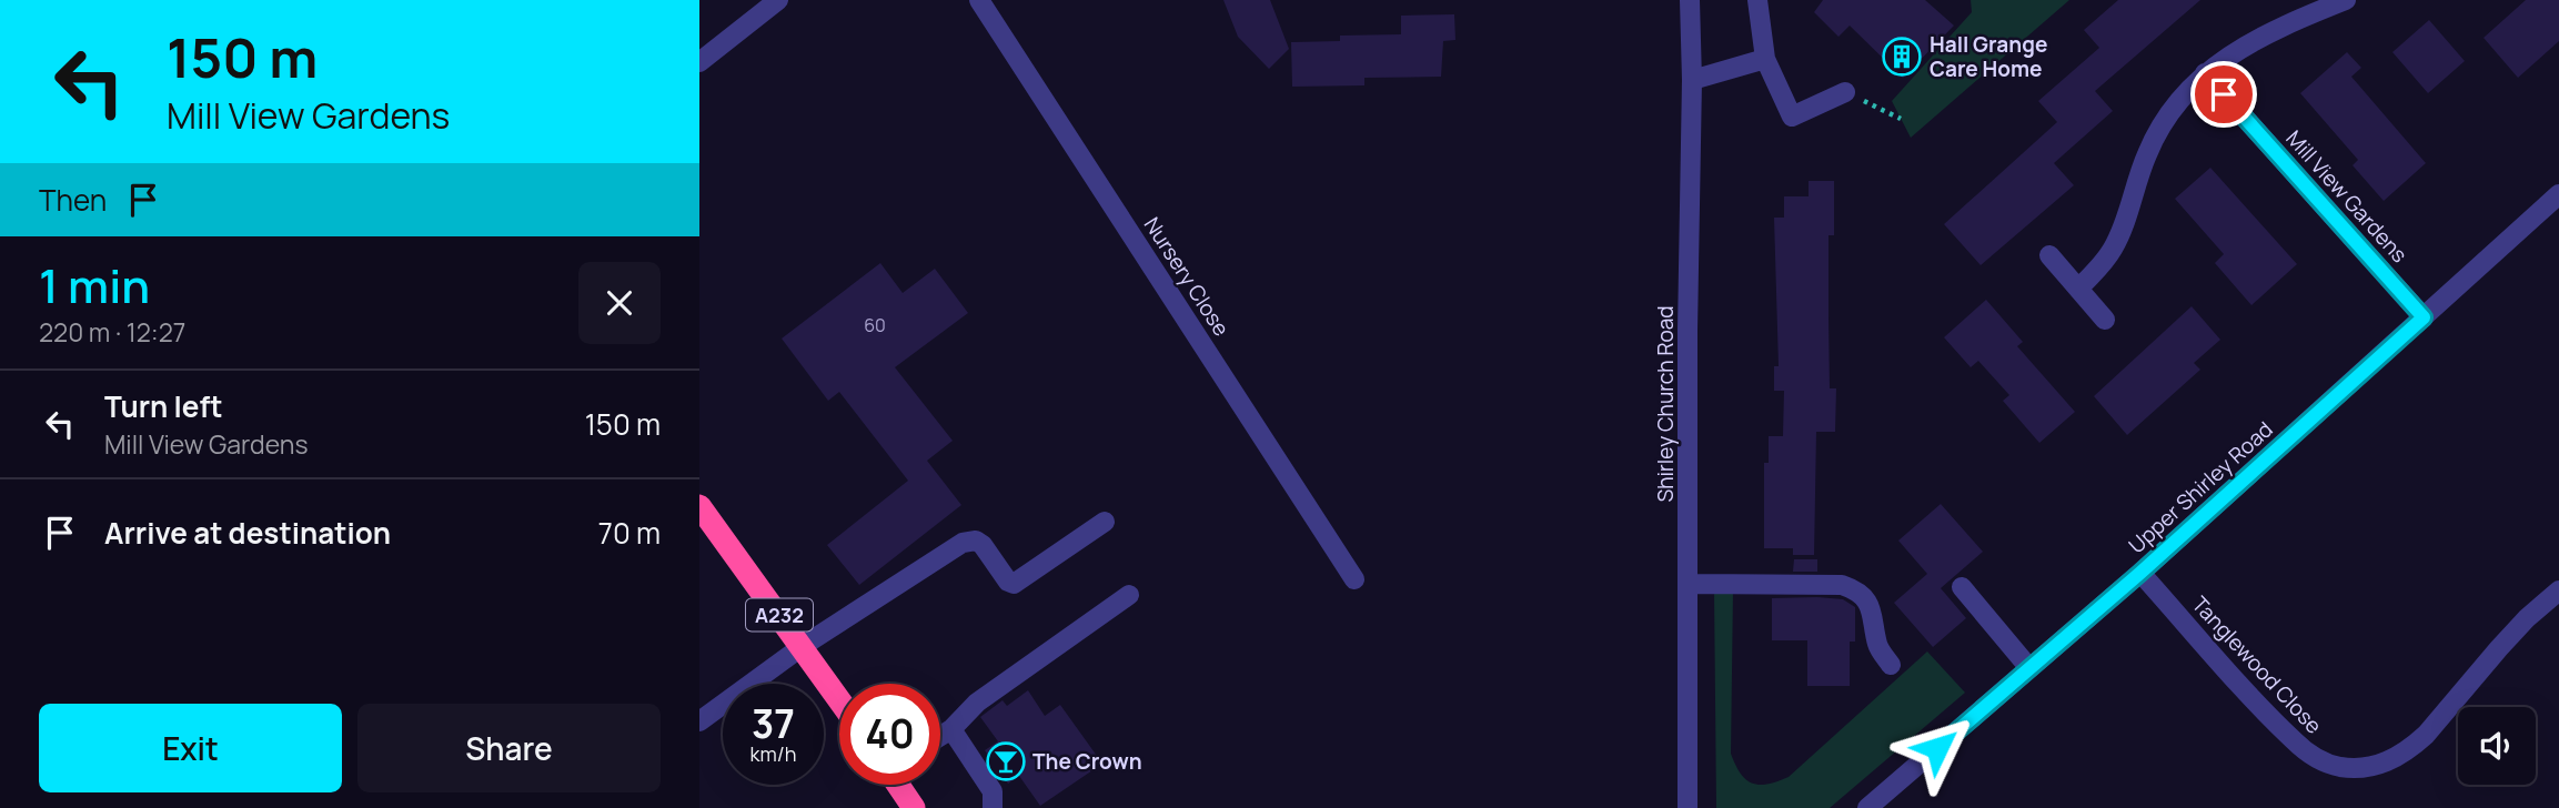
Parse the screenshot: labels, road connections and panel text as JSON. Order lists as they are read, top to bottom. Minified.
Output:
{"streets":{"highway":["A232"],"street":["Mill View Gardens","Nursery Close","Shirley Church Road","Upper Shirley Road","Tanglewood Close"]},"crossings":[["Mill View Gardens","Upper Shirley Road"],["Upper Shirley Road","Tanglewood Close"]],"places":{"building":["Hall Grange Care Home"],"bar":["The Crown"]},"house_numbers":["60"],"page":{"turn":["150 m","Mill View Gardens"],"then":"Then","heading":["1 min","220 m · 12:27"],"list":[{"name":"Turn left","note":"Mill View Gardens","value":"150 m"},{"name":"Arrive at destination","value":"70 m"}],"speed":"37 km/h","limit":"40","buttons":["Exit","Share"]}}
